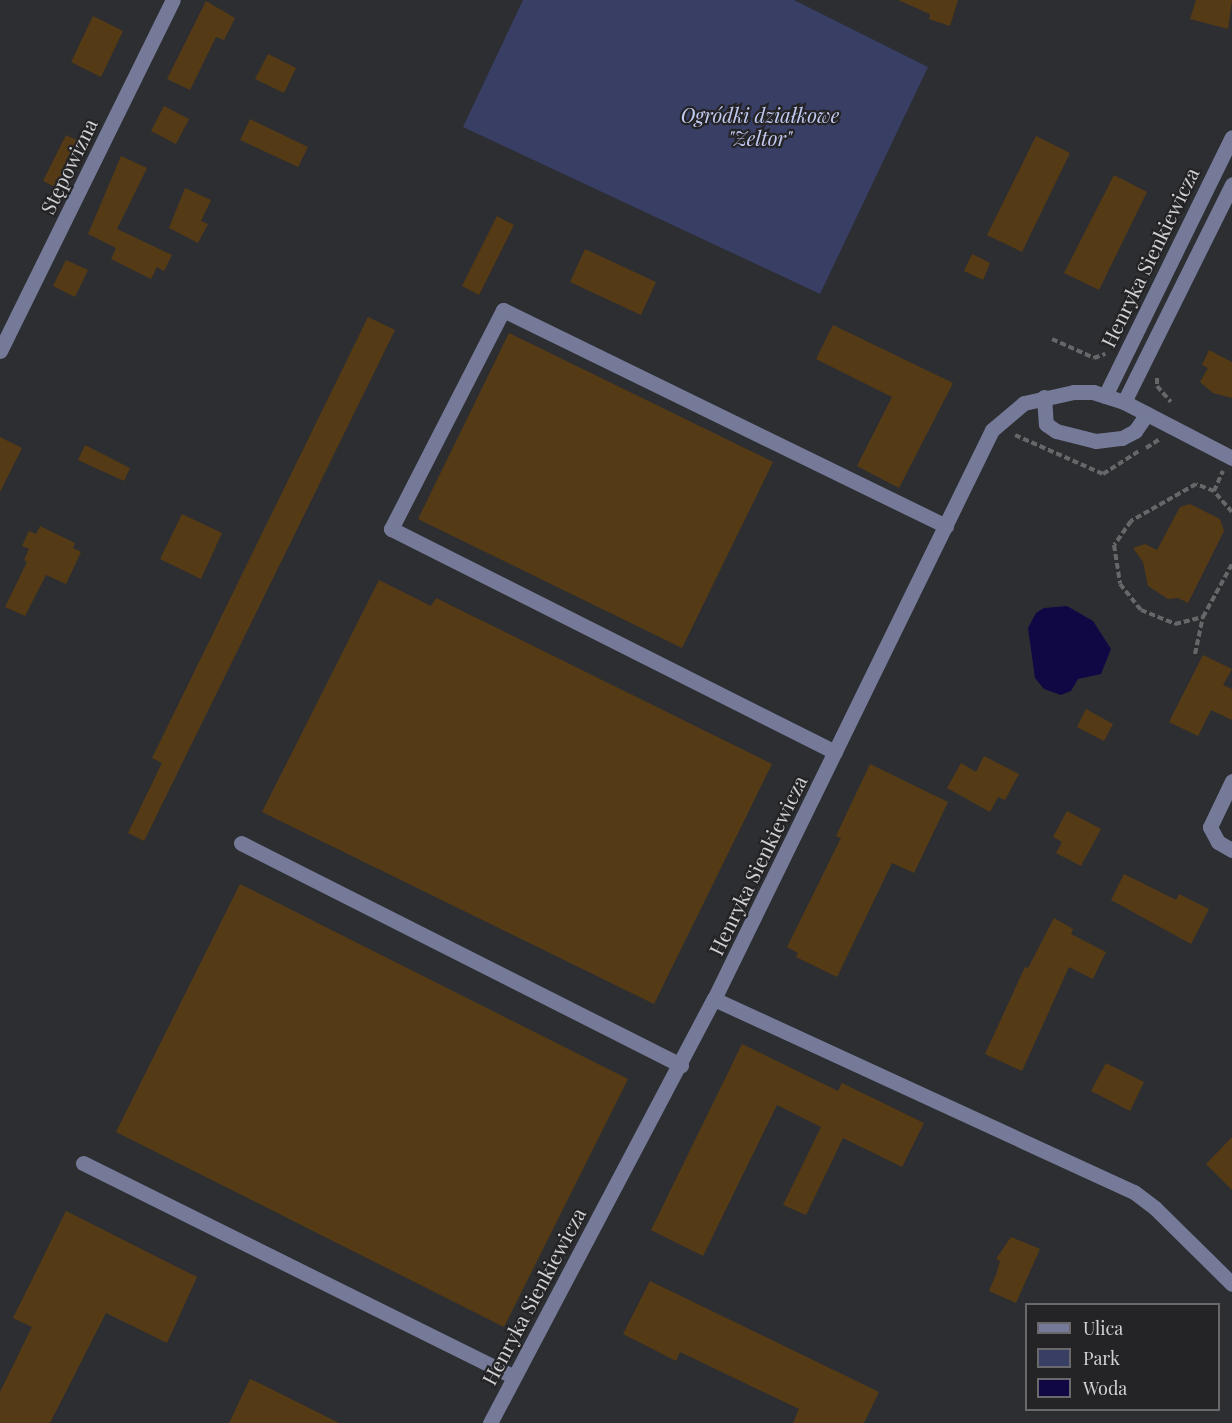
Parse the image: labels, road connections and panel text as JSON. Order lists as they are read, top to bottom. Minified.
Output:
{"streets":{"street":["Stępowizna","Henryka Sienkiewicza"]},"parks":["Ogródki działkowe \"Zeltor\""],"legend":["Ulica","Park","Woda"]}
